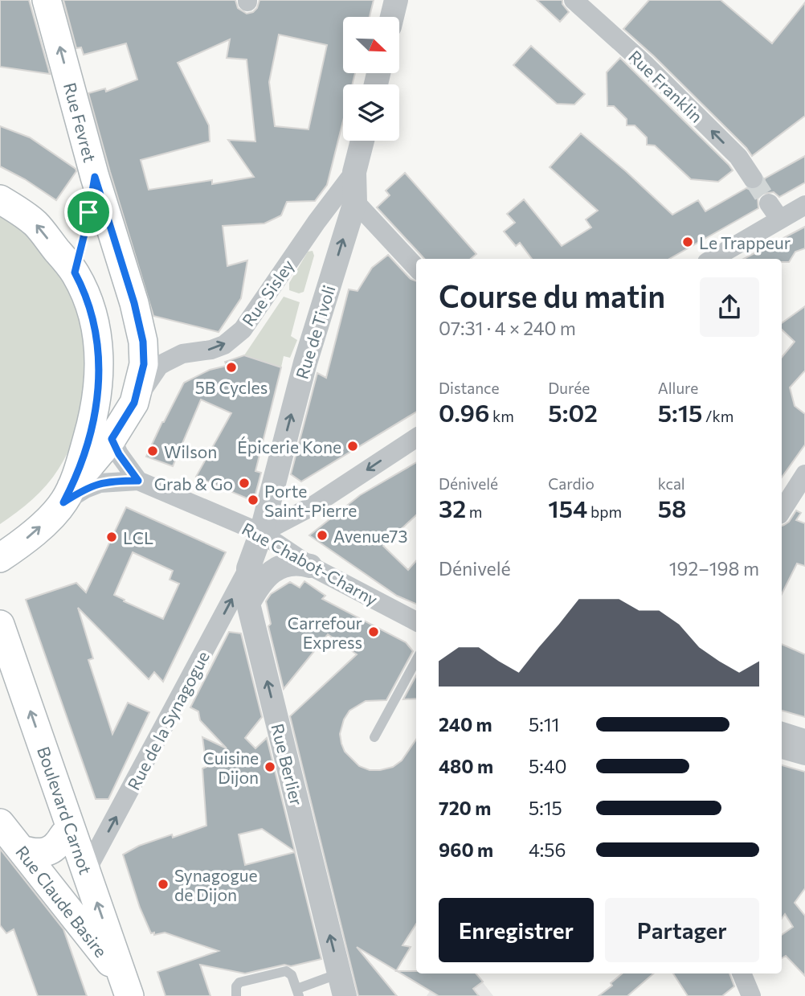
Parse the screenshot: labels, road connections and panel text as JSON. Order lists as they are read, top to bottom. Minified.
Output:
{"streets":{"main road":["Rue Fevret","Boulevard Carnot","Rue Claude Basire"],"street":["Rue Franklin","Rue Sisley","Rue de Tivoli","Rue Chabot-Charny","Rue de la Synagogue","Rue Berlier"]},"crossings":[["Rue Fevret","Rue Sisley"],["Rue Fevret","Rue Chabot-Charny"],["Rue Sisley","Rue de Tivoli"],["Rue de Tivoli","Rue Chabot-Charny"],["Rue de Tivoli","Rue Berlier"],["Rue Chabot-Charny","Rue Berlier"],["Rue de la Synagogue","Rue Berlier"],["Rue de la Synagogue","Boulevard Carnot"],["Boulevard Carnot","Rue Claude Basire"]],"one_way":["Rue Franklin","Rue Fevret","Rue Sisley","Rue de Tivoli","Rue de la Synagogue","Rue Berlier","Boulevard Carnot"],"places":["Le Trappeur","5B Cycles","Épicerie Kone","Wilson","Grab & Go","Porte Saint-Pierre","Avenue73","LCL","Carrefour Express","Cuisine Dijon","Synagogue de Dijon"],"north":"bottom right","page":{"heading":["Course du matin","07:31 · 4 × 240 m"],"stats":[["Distance","0.96 km"],["Durée","5:02"],["Allure","5:15 /km"],["Dénivelé","32 m"],["Cardio","154 bpm"],["kcal","58"]],"chart":["Dénivelé","192–198 m"],"list":[{"name":"240 m","note":"5:11"},{"name":"480 m","note":"5:40"},{"name":"720 m","note":"5:15"},{"name":"960 m","note":"4:56"}],"buttons":["Enregistrer","Partager"]}}
